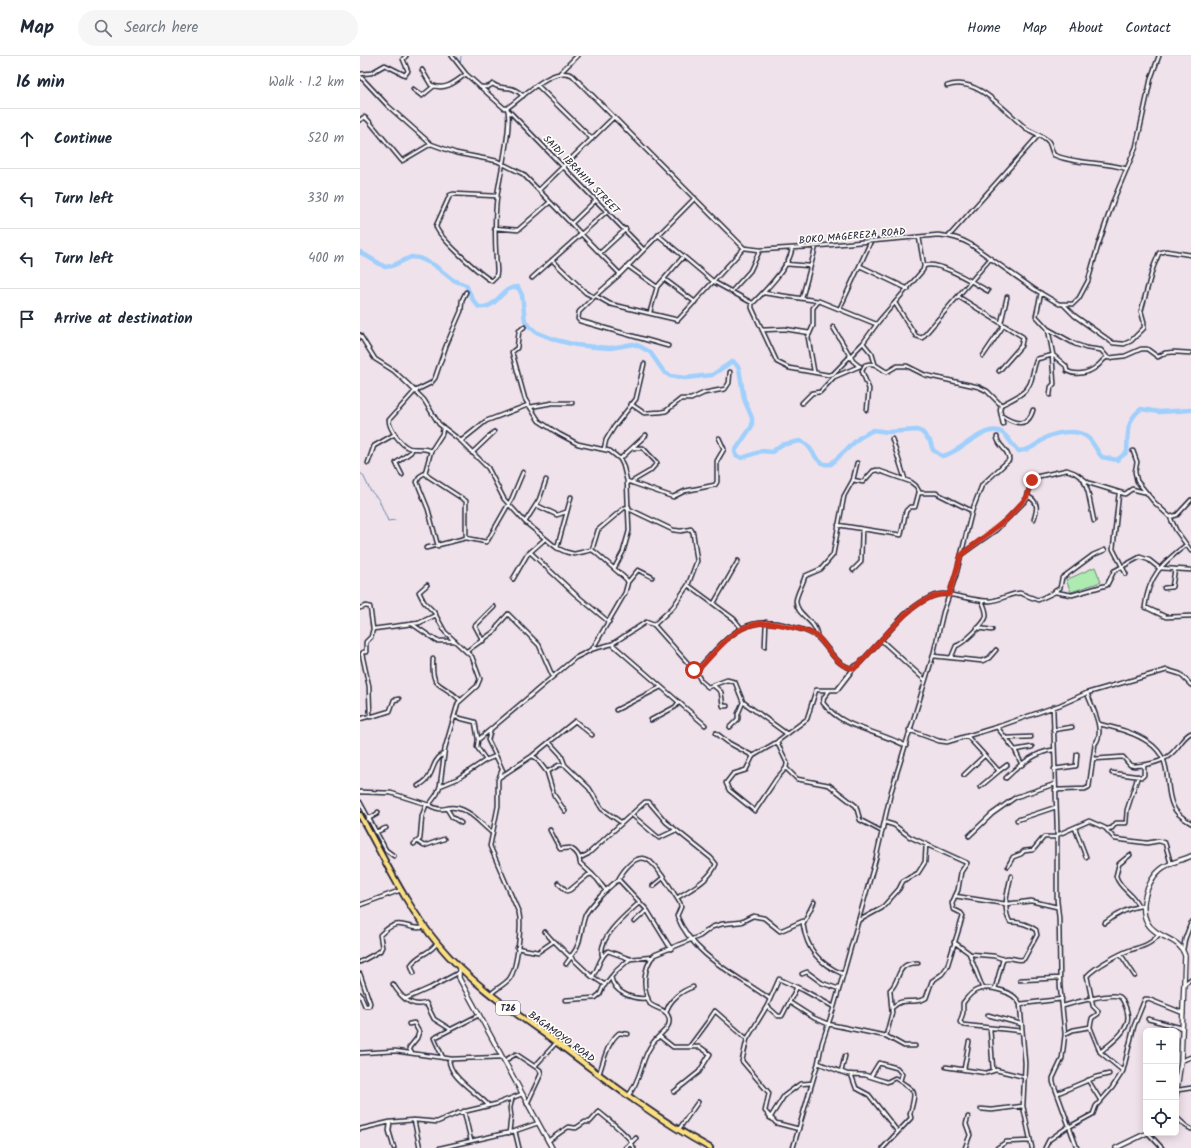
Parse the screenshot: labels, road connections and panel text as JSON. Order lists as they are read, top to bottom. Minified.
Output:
{"streets":{"highway":["T26","BAGAMOYO ROAD"],"street":["SAIDI IBRAHIM STREET","BOKO MAGEREZA ROAD"]},"page":{"header":"Map","search":"Search here","nav":["Home","Map","About","Contact"],"heading":["16 min","Walk · 1.2 km"],"list":[["Continue","520 m"],["Turn left","330 m"],["Turn left","400 m"],"Arrive at destination"],"map_buttons":["+","−"]}}
